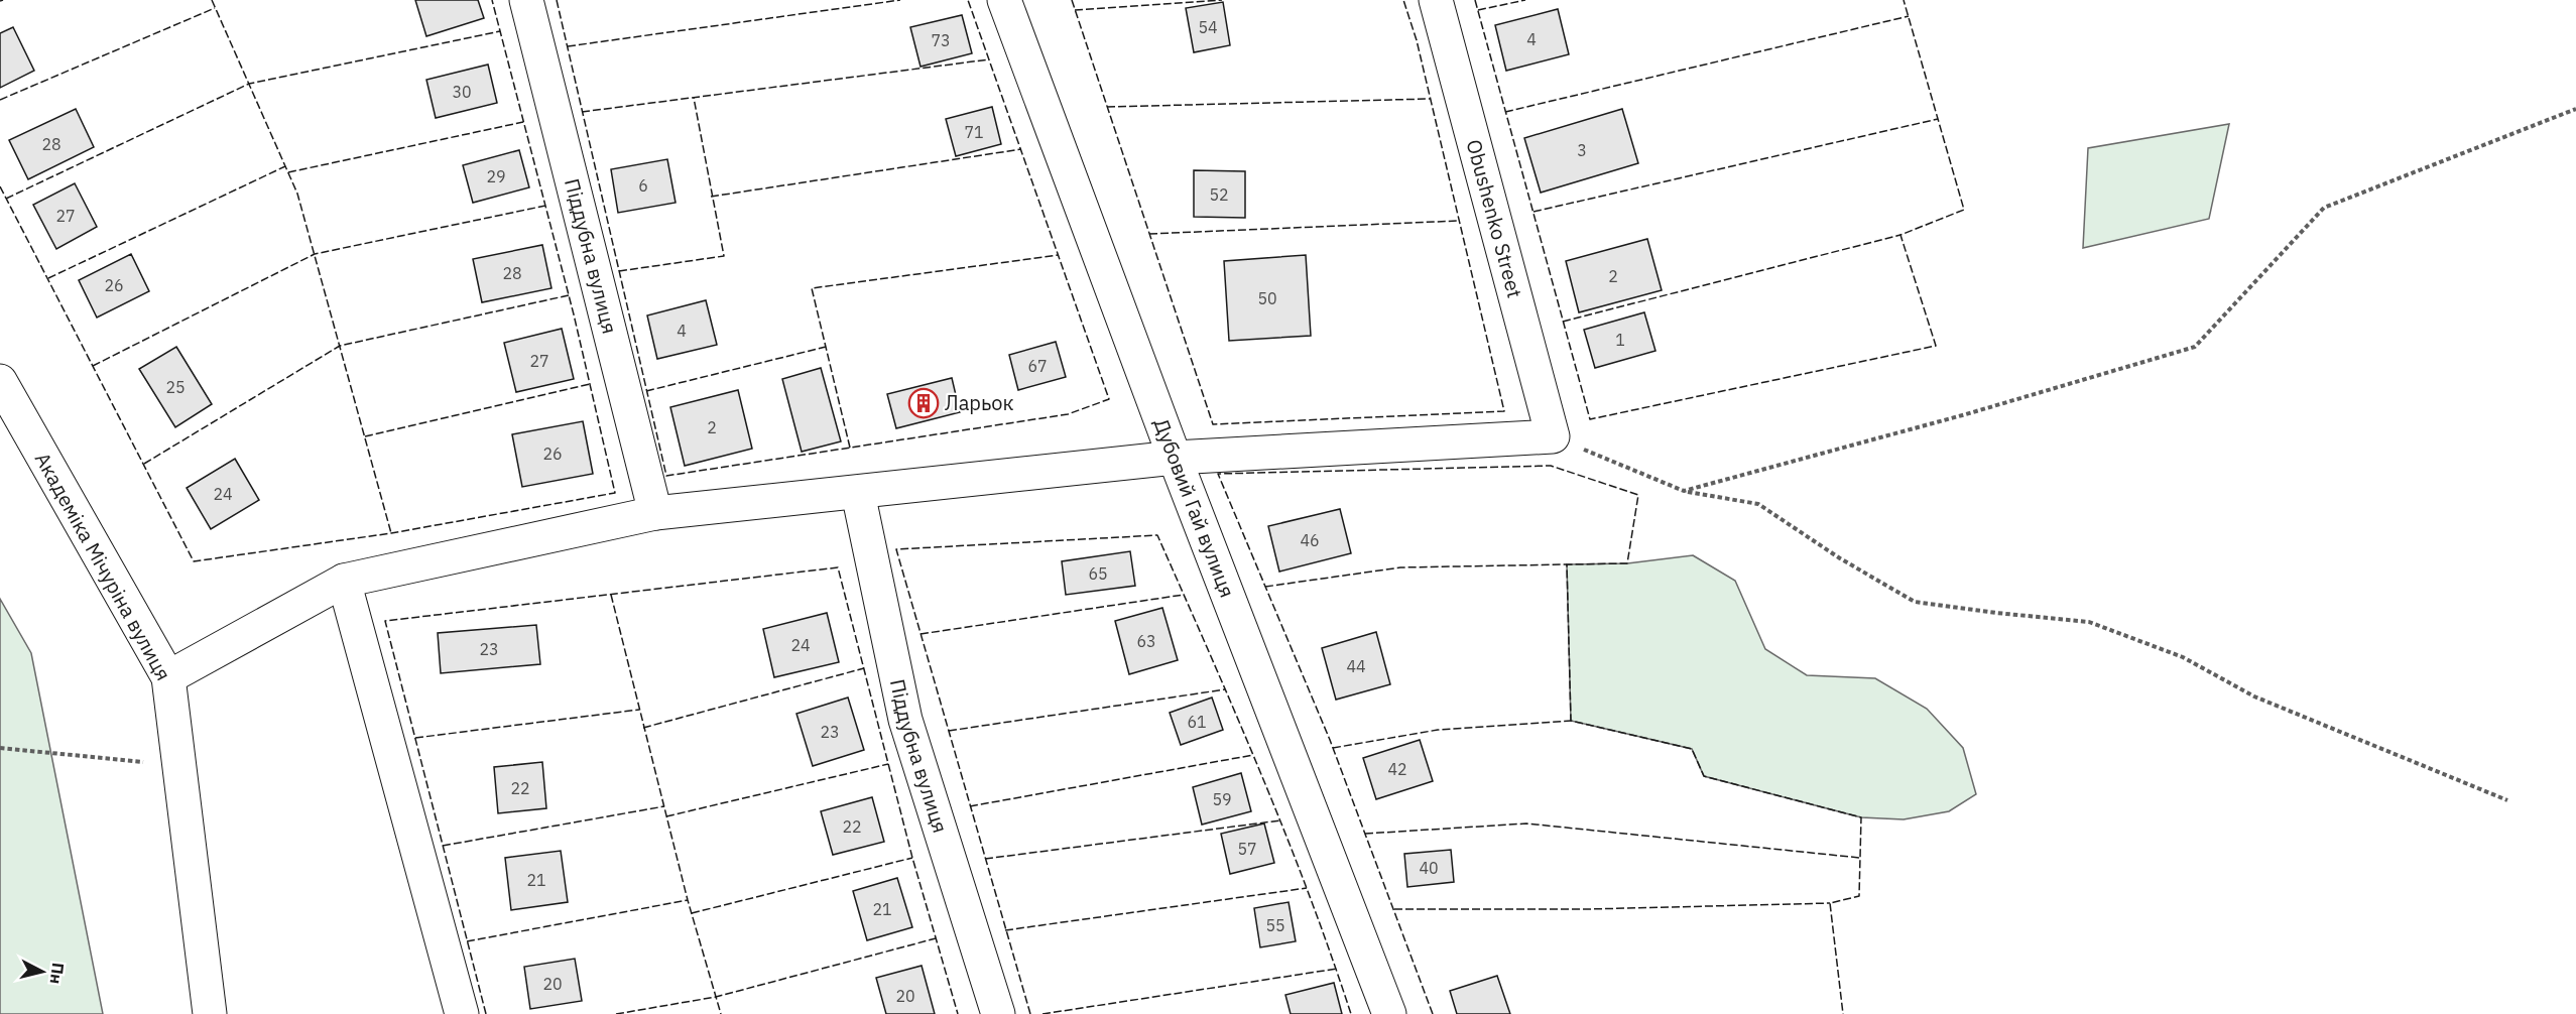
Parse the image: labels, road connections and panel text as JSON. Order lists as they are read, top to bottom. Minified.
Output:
{"streets":{"street":["Obushenko Street","Піддубна вулиця","Дубовий Гай вулиця","Академіка Мічуріна вулиця"]},"places":{"building":["Ларьок"]},"house_numbers":["54","4","73","30","71","28","3","29","6","52","27","28","2","26","50","4","1","27","67","25","2","26","24","46","65","63","24","23","44","61","23","42","22","59","22","57","40","21","21","55","20","20"],"north":"right"}
